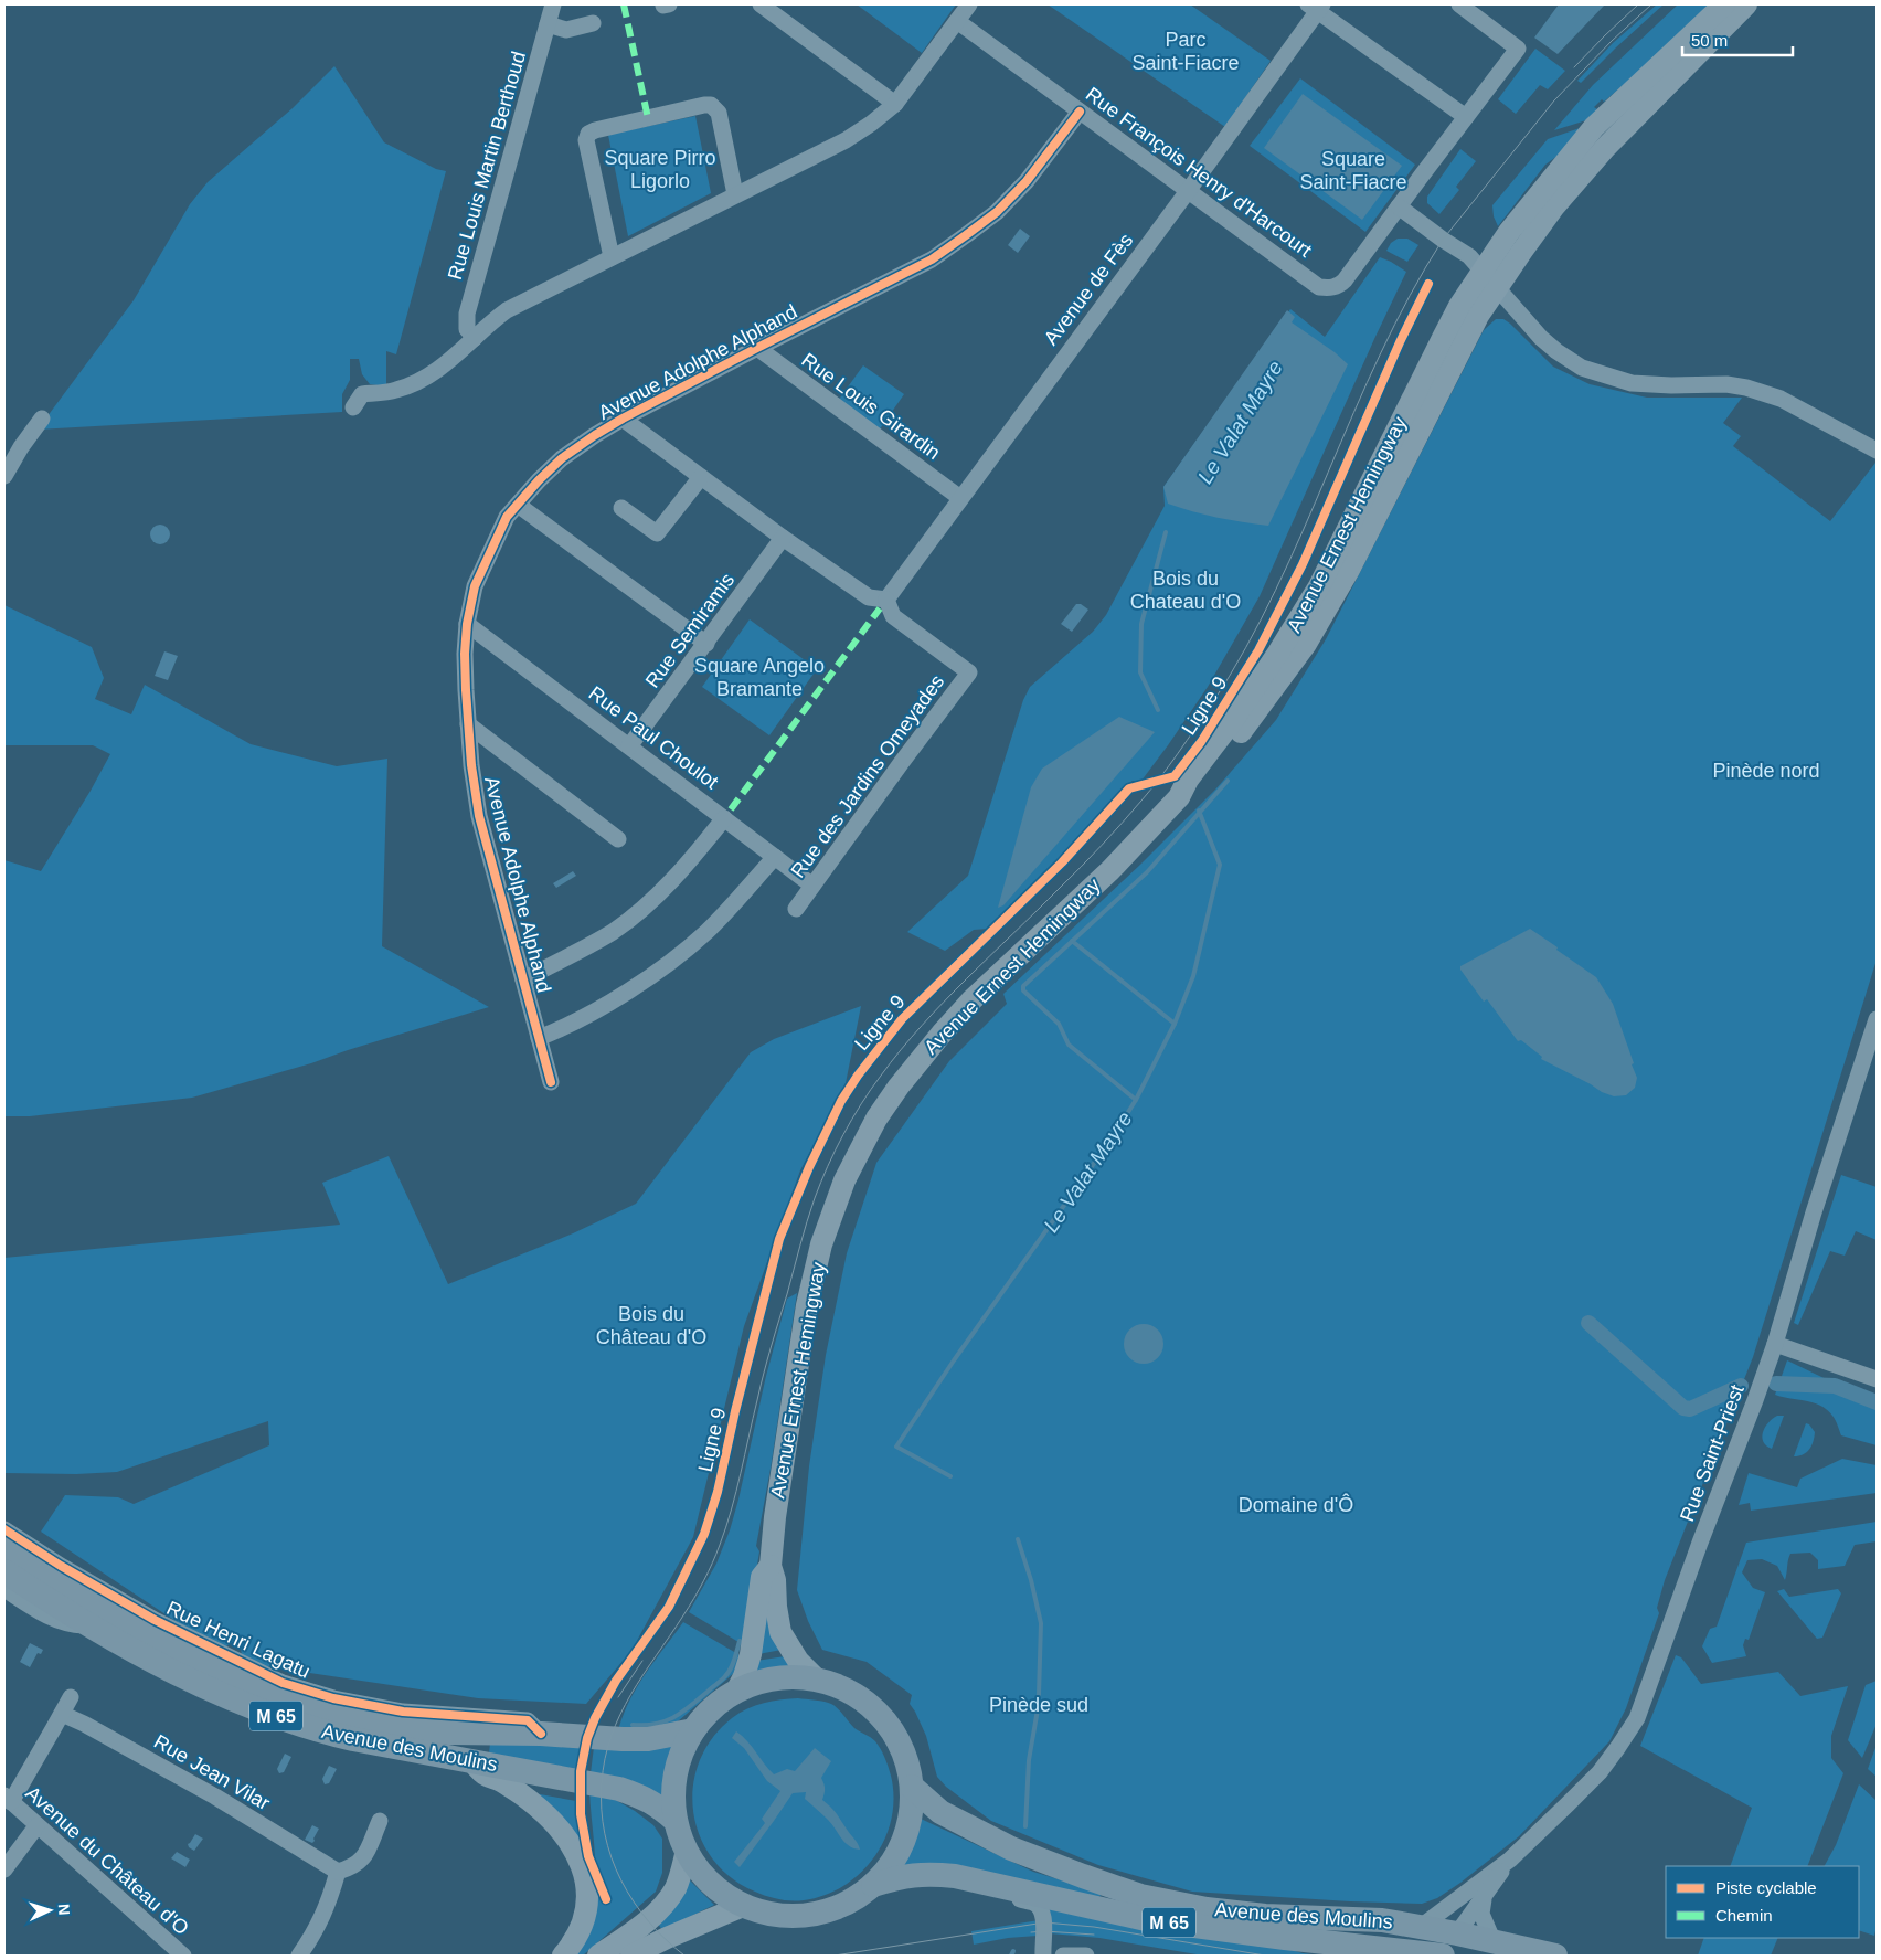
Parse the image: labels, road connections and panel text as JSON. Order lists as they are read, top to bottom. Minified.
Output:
{"streets":{"main road":["Avenue Ernest Hemingway","M 65","Avenue des Moulins"],"street":["Rue Louis Martin Berthoud","Rue François Henry d'Harcourt","Avenue de Fès","Avenue Adolphe Alphand","Rue Louis Girardin","Rue Semiramis","Rue Paul Choulot","Rue des Jardins Omeyades","Rue Saint-Priest","Rue Henri Lagatu","Rue Jean Vilar","Avenue du Château d'O"],"cycle path":["Ligne 9"]},"crossings":[["Rue François Henry d'Harcourt","Avenue de Fès"],["Rue François Henry d'Harcourt","Avenue Adolphe Alphand"],["Avenue de Fès","Rue Louis Girardin"],["Avenue de Fès","Rue des Jardins Omeyades"],["Avenue Adolphe Alphand","Rue Louis Girardin"],["Avenue Adolphe Alphand","Rue Paul Choulot"],["Rue Semiramis","Rue Paul Choulot"],["Rue Paul Choulot","Rue des Jardins Omeyades"],["Rue Saint-Priest","Avenue des Moulins"],["Rue Henri Lagatu","Avenue des Moulins"]],"water":["Le Valat Mayre"],"parks":["Parc Saint-Fiacre","Square Pirro Ligorlo","Square Saint-Fiacre","Bois du Chateau d'O","Square Angelo Bramante","Pinède nord","Bois du Château d'O","Domaine d'Ô","Pinède sud"],"legend":["Piste cyclable","Chemin"],"scale_bar":"50 m","north":"right"}
